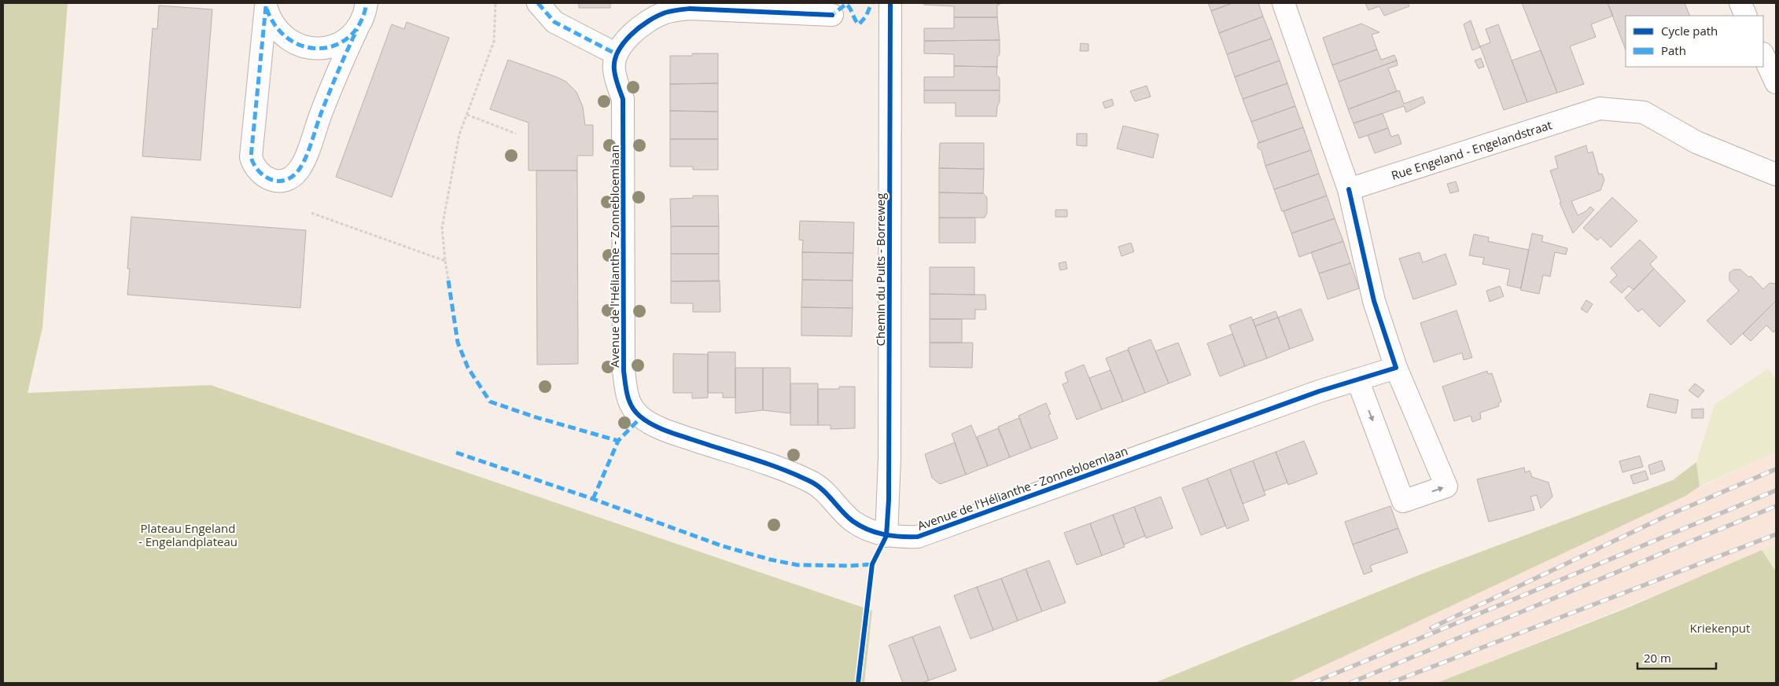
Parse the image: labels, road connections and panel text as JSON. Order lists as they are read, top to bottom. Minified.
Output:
{"streets":{"street":["Rue Engeland - Engelandstraat","Avenue de l'Hélianthe - Zonnebloemlaan","Chemin du Puits - Borreweg"]},"crossings":[["Avenue de l'Hélianthe - Zonnebloemlaan","Chemin du Puits - Borreweg"]],"parks":["Plateau Engeland - Engelandplateau","Kriekenput"],"legend":["Cycle path","Path"],"scale_bar":"20 m"}
